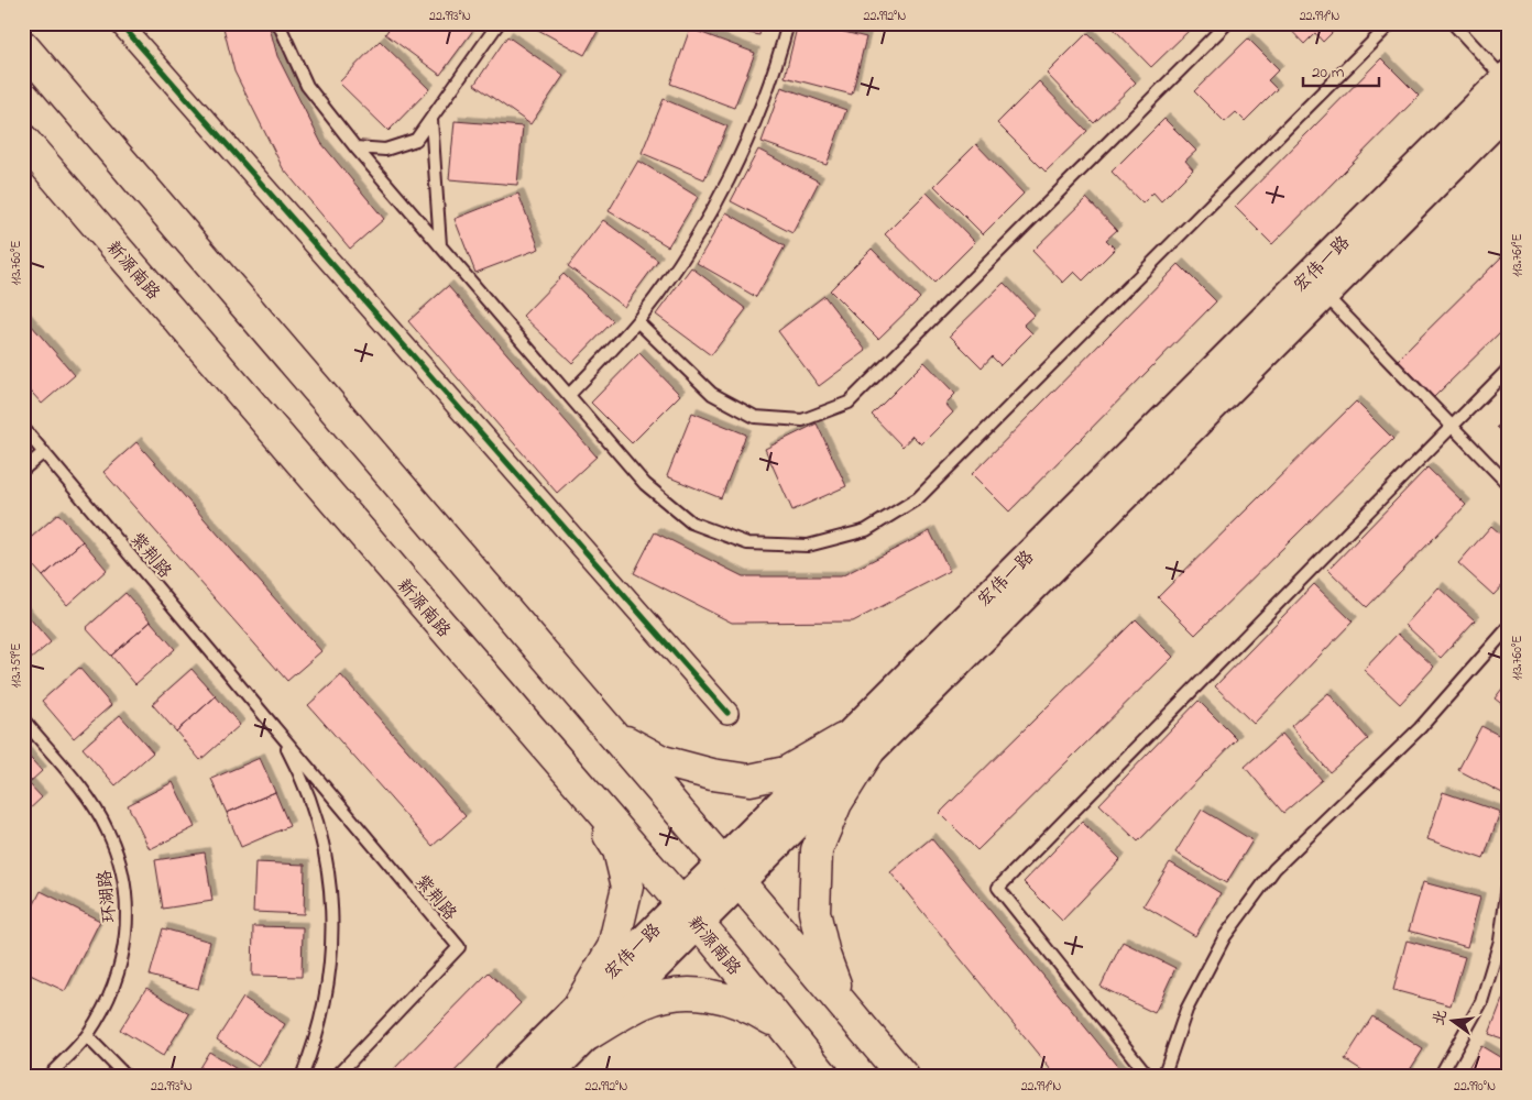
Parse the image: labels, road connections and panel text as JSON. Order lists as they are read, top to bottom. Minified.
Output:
{"streets":{"main road":["宏伟一路","新源南路"],"lane":["紫荆路","环湖路"]},"crossings":[["宏伟一路","新源南路"]],"scale_bar":"20 m","north":"left","coordinates":["22.993°N","22.992°N","22.991°N","113.761°E","113.760°E","113.759°E","22.990°N"]}
